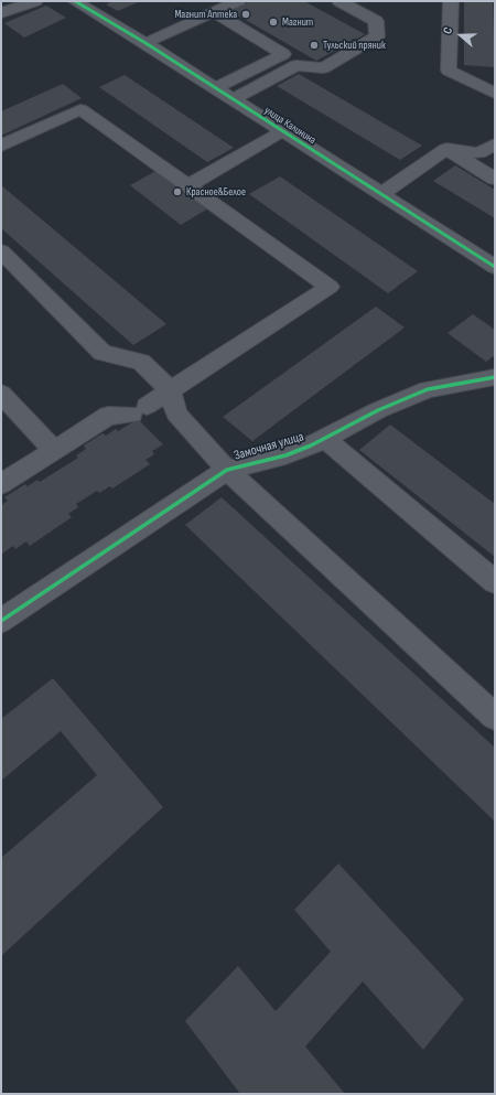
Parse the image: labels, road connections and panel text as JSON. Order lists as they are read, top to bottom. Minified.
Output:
{"streets":{"street":["улица Калинина","Замочная улица"]},"places":["Магнит Аптека","Магнит","Тульский пряник","Красное&Белое"],"north":"left"}
